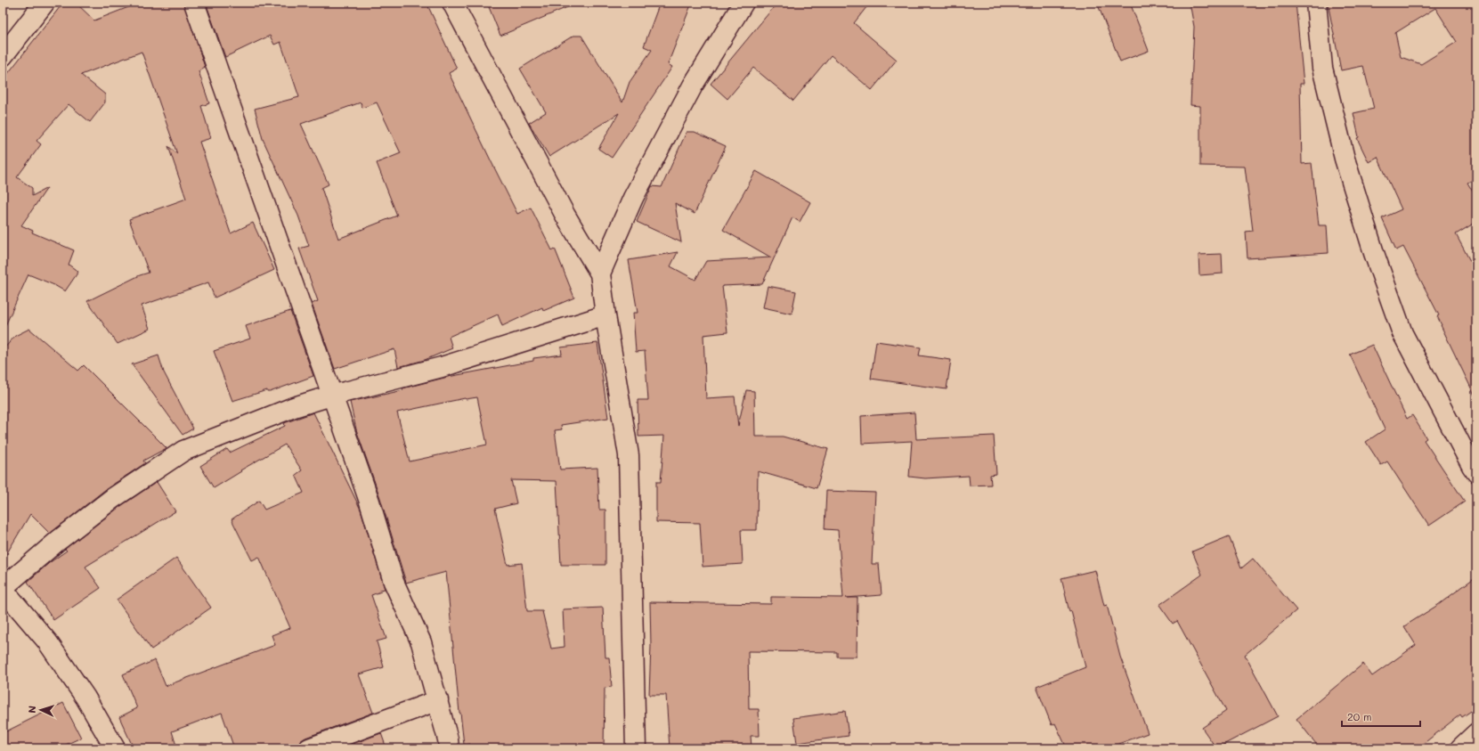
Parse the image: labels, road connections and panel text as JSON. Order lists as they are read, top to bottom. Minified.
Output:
{"scale_bar":"20 m","north":"left"}
